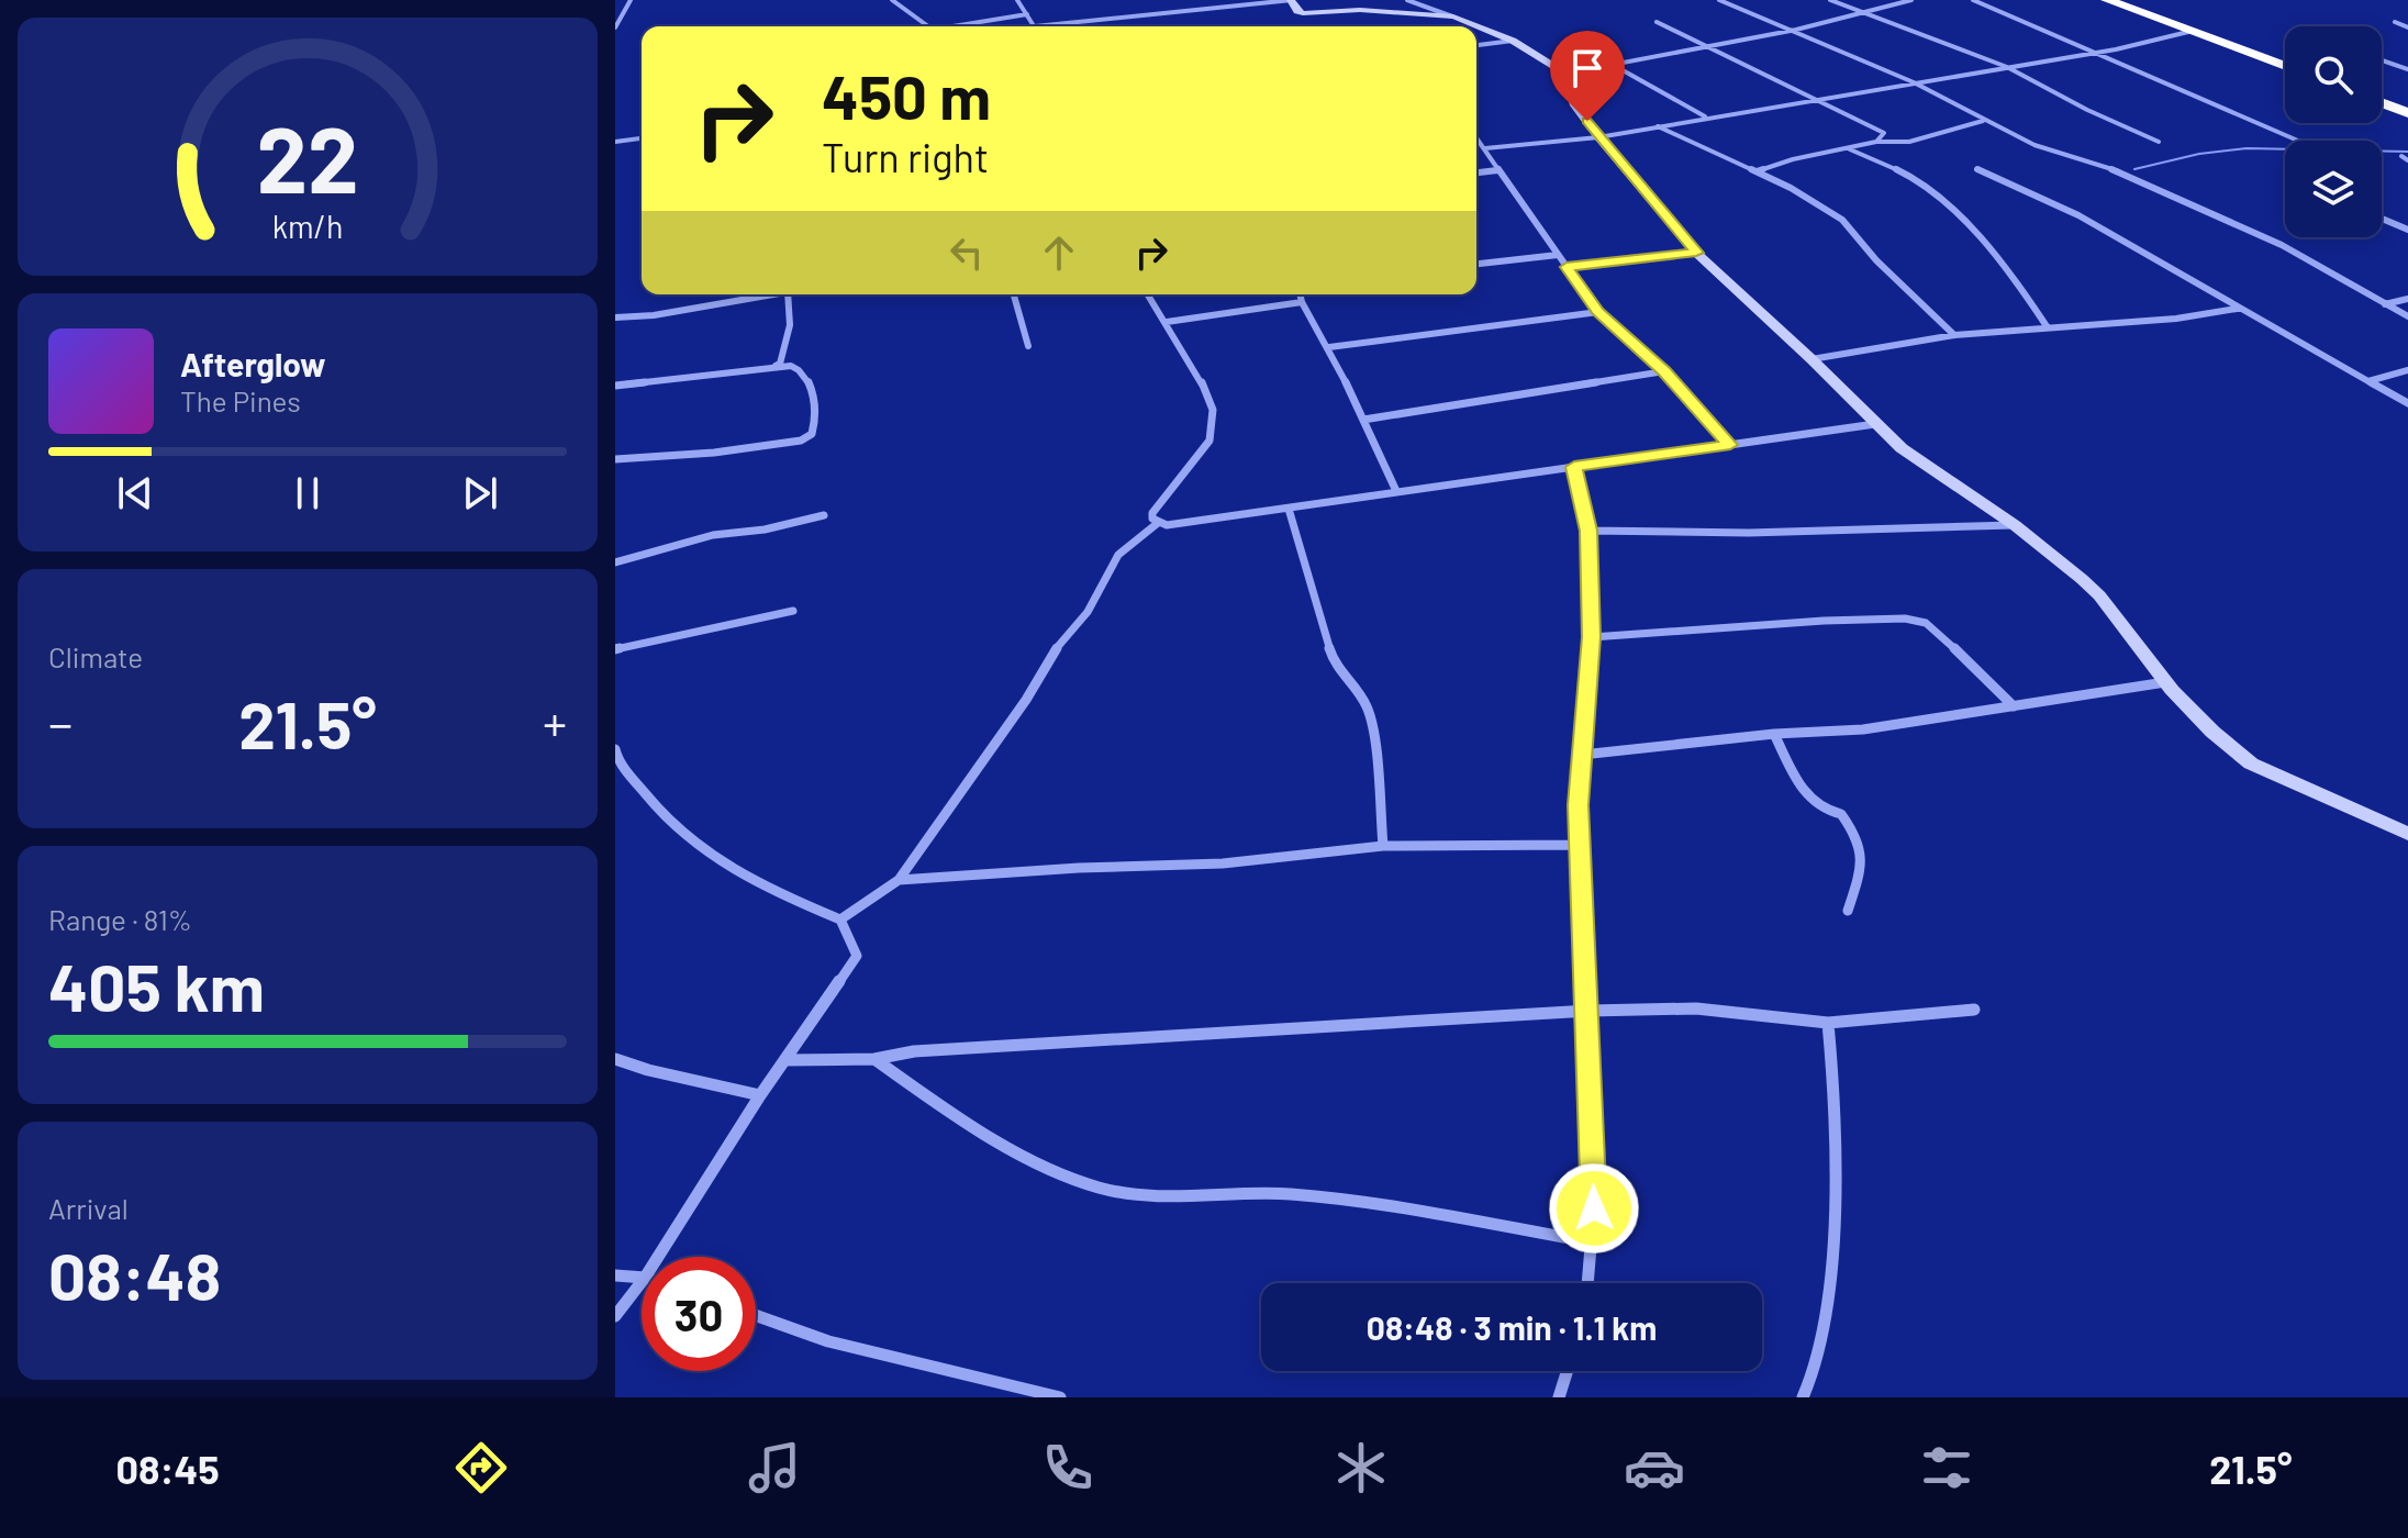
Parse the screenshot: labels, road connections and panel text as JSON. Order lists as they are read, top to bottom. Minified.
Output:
{"page":{"turn":["450 m","Turn right"],"song":["Afterglow","The Pines"],"tile":["Climate",["Range · 81%","405 km"],["Arrival","08:48"]],"heat":["−","21.5°","+"],"limit":"30","trip":"08:48 · 3 min · 1.1 km","tabs":["08:45","21.5°"],"gauge":["22","km/h"]}}
